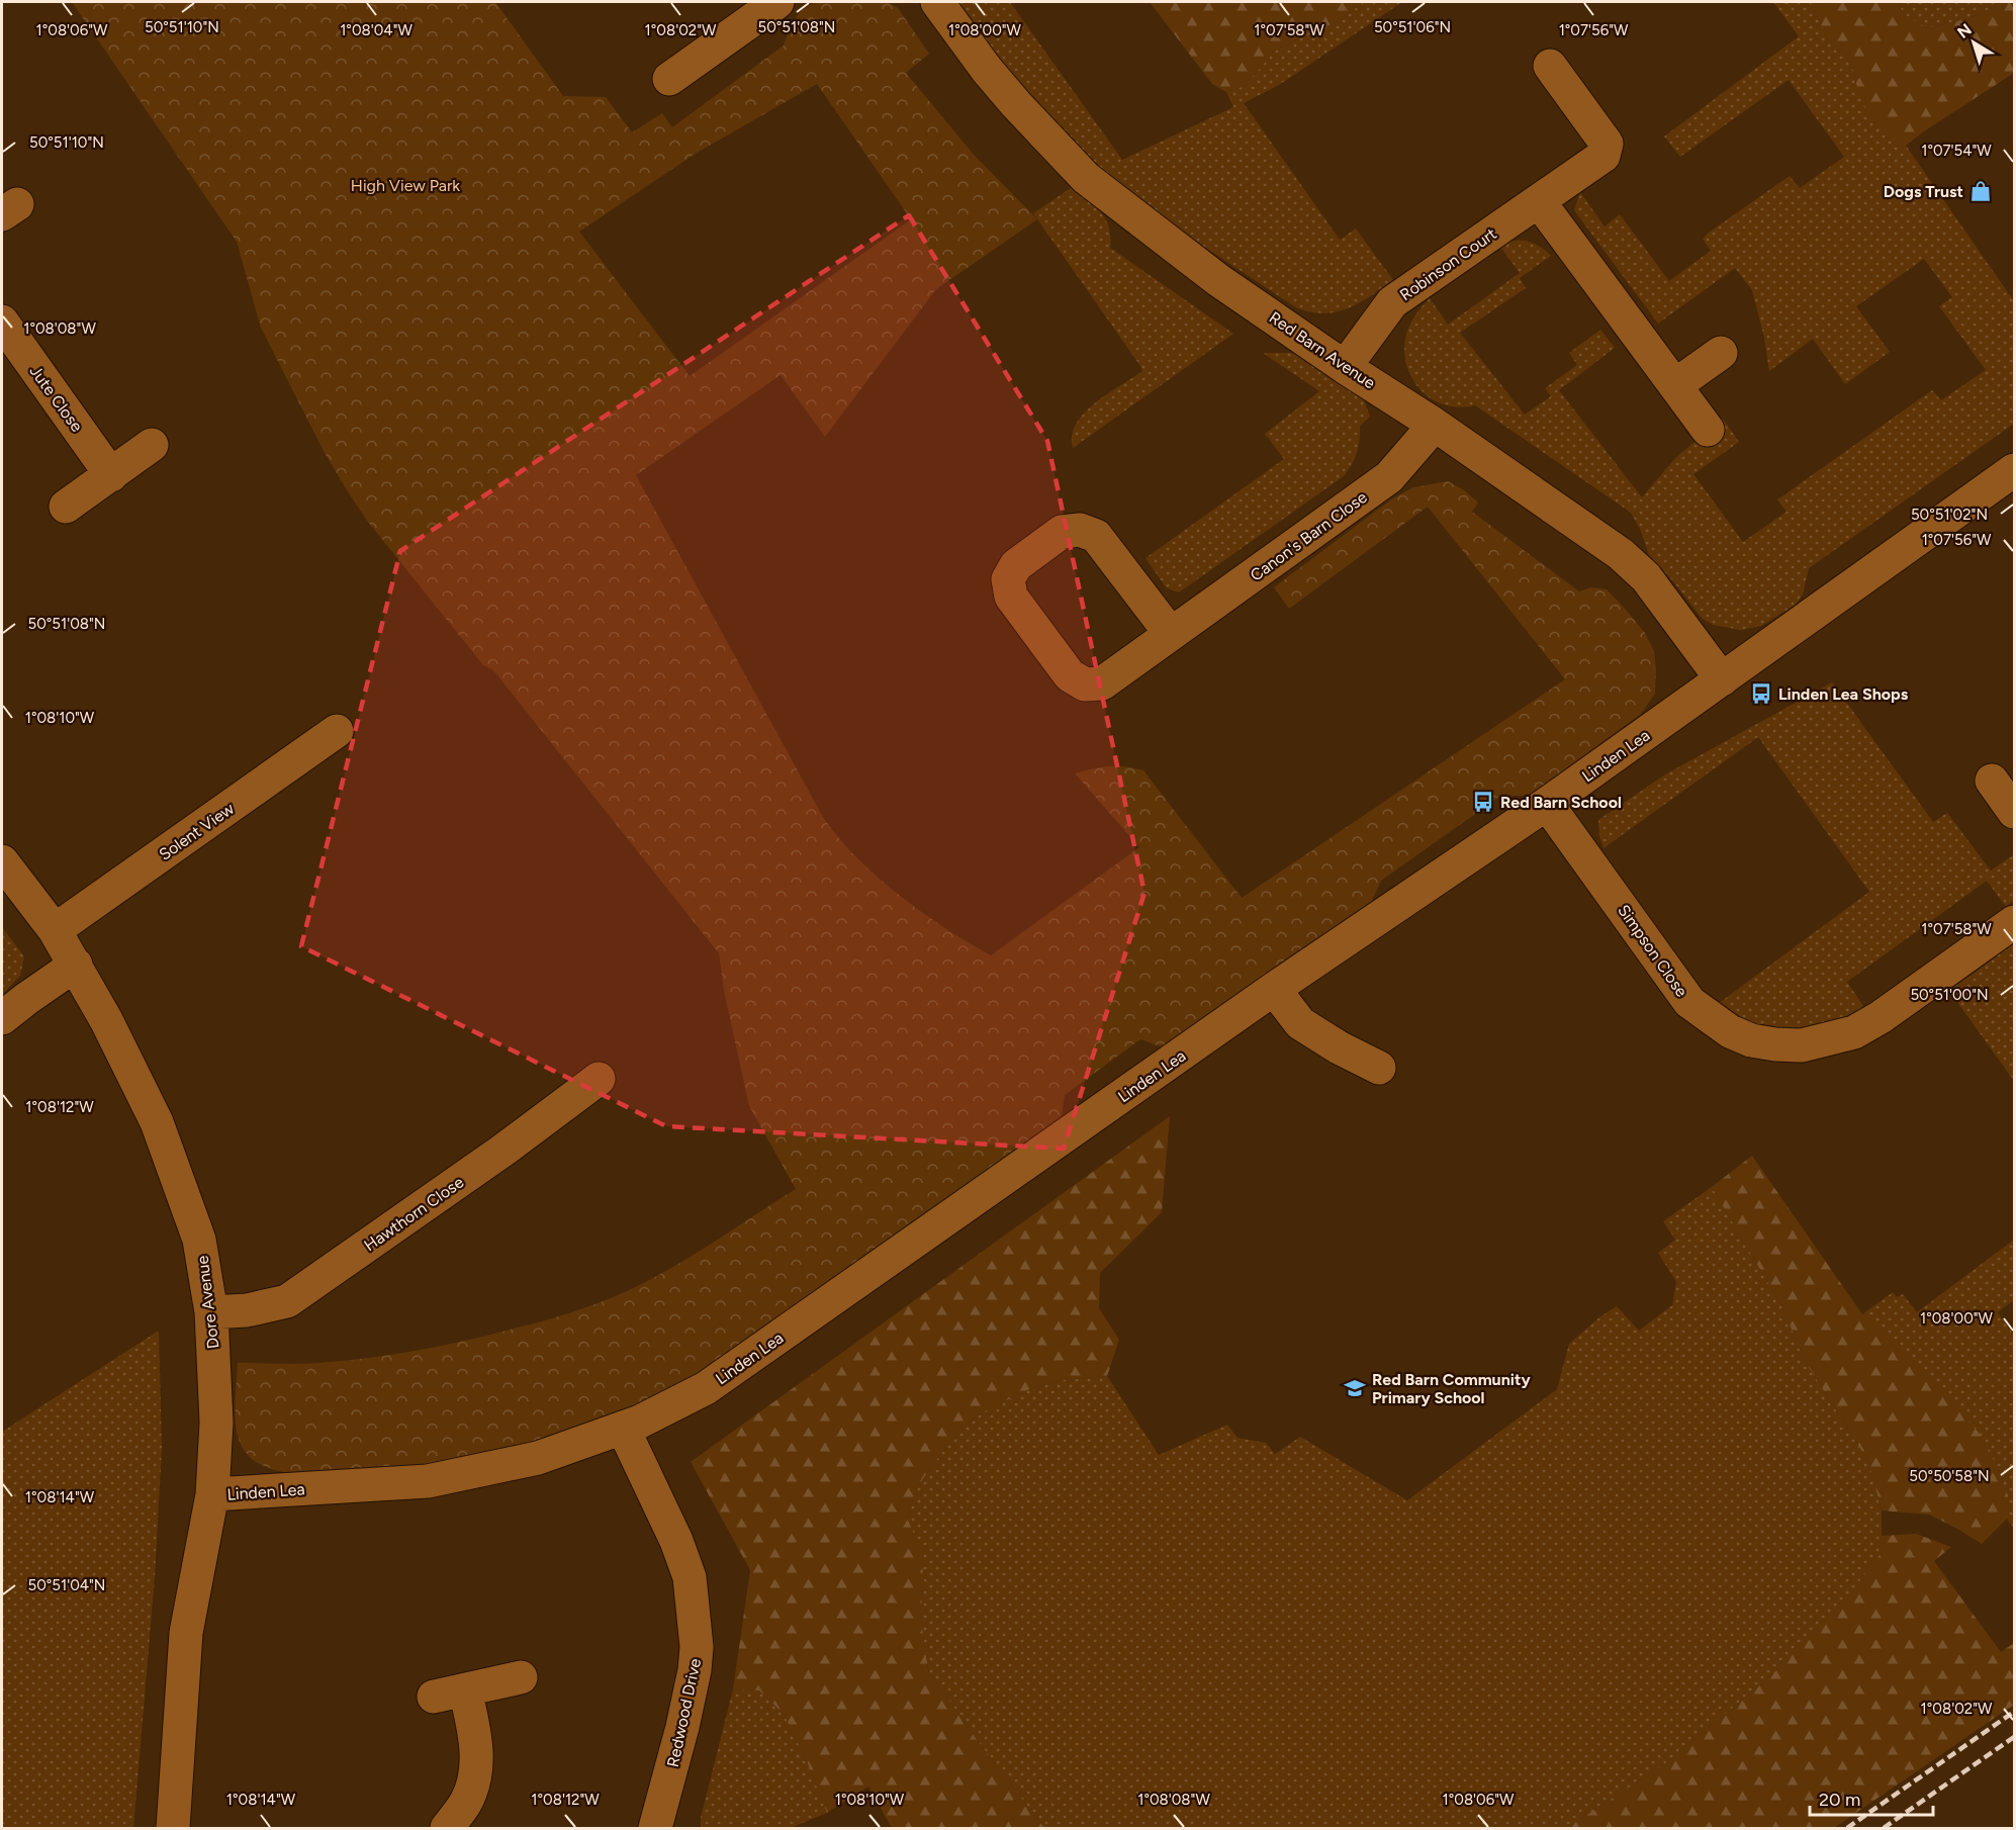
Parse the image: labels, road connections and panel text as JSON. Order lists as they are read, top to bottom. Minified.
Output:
{"streets":{"street":["Robinson Court","Red Barn Avenue","Jute Close","Canon's Barn Close","Linden Lea","Solent View","Simpson Close","Hawthorn Close","Dore Avenue","Redwood Drive"]},"crossings":[["Robinson Court","Red Barn Avenue"],["Red Barn Avenue","Canon's Barn Close"],["Red Barn Avenue","Linden Lea"],["Linden Lea","Simpson Close"],["Linden Lea","Dore Avenue"],["Linden Lea","Redwood Drive"],["Solent View","Dore Avenue"],["Hawthorn Close","Dore Avenue"]],"parks":["High View Park"],"places":{"shop":["Dogs Trust"],"bus stop":["Linden Lea Shops","Red Barn School"],"school or university":["Red Barn Community Primary School"]},"scale_bar":"20 m","north":"top left","coordinates":["50°51'06\"N","50°51'10\"N","50°51'08\"N","1°08'06\"W","1°08'04\"W","1°08'02\"W","1°08'00\"W","1°07'58\"W","1°07'56\"W","1°07'54\"W","1°08'08\"W","50°51'02\"N","1°08'10\"W","50°51'00\"N","1°08'12\"W","50°50'58\"N","1°08'14\"W","50°51'04\"N"]}
